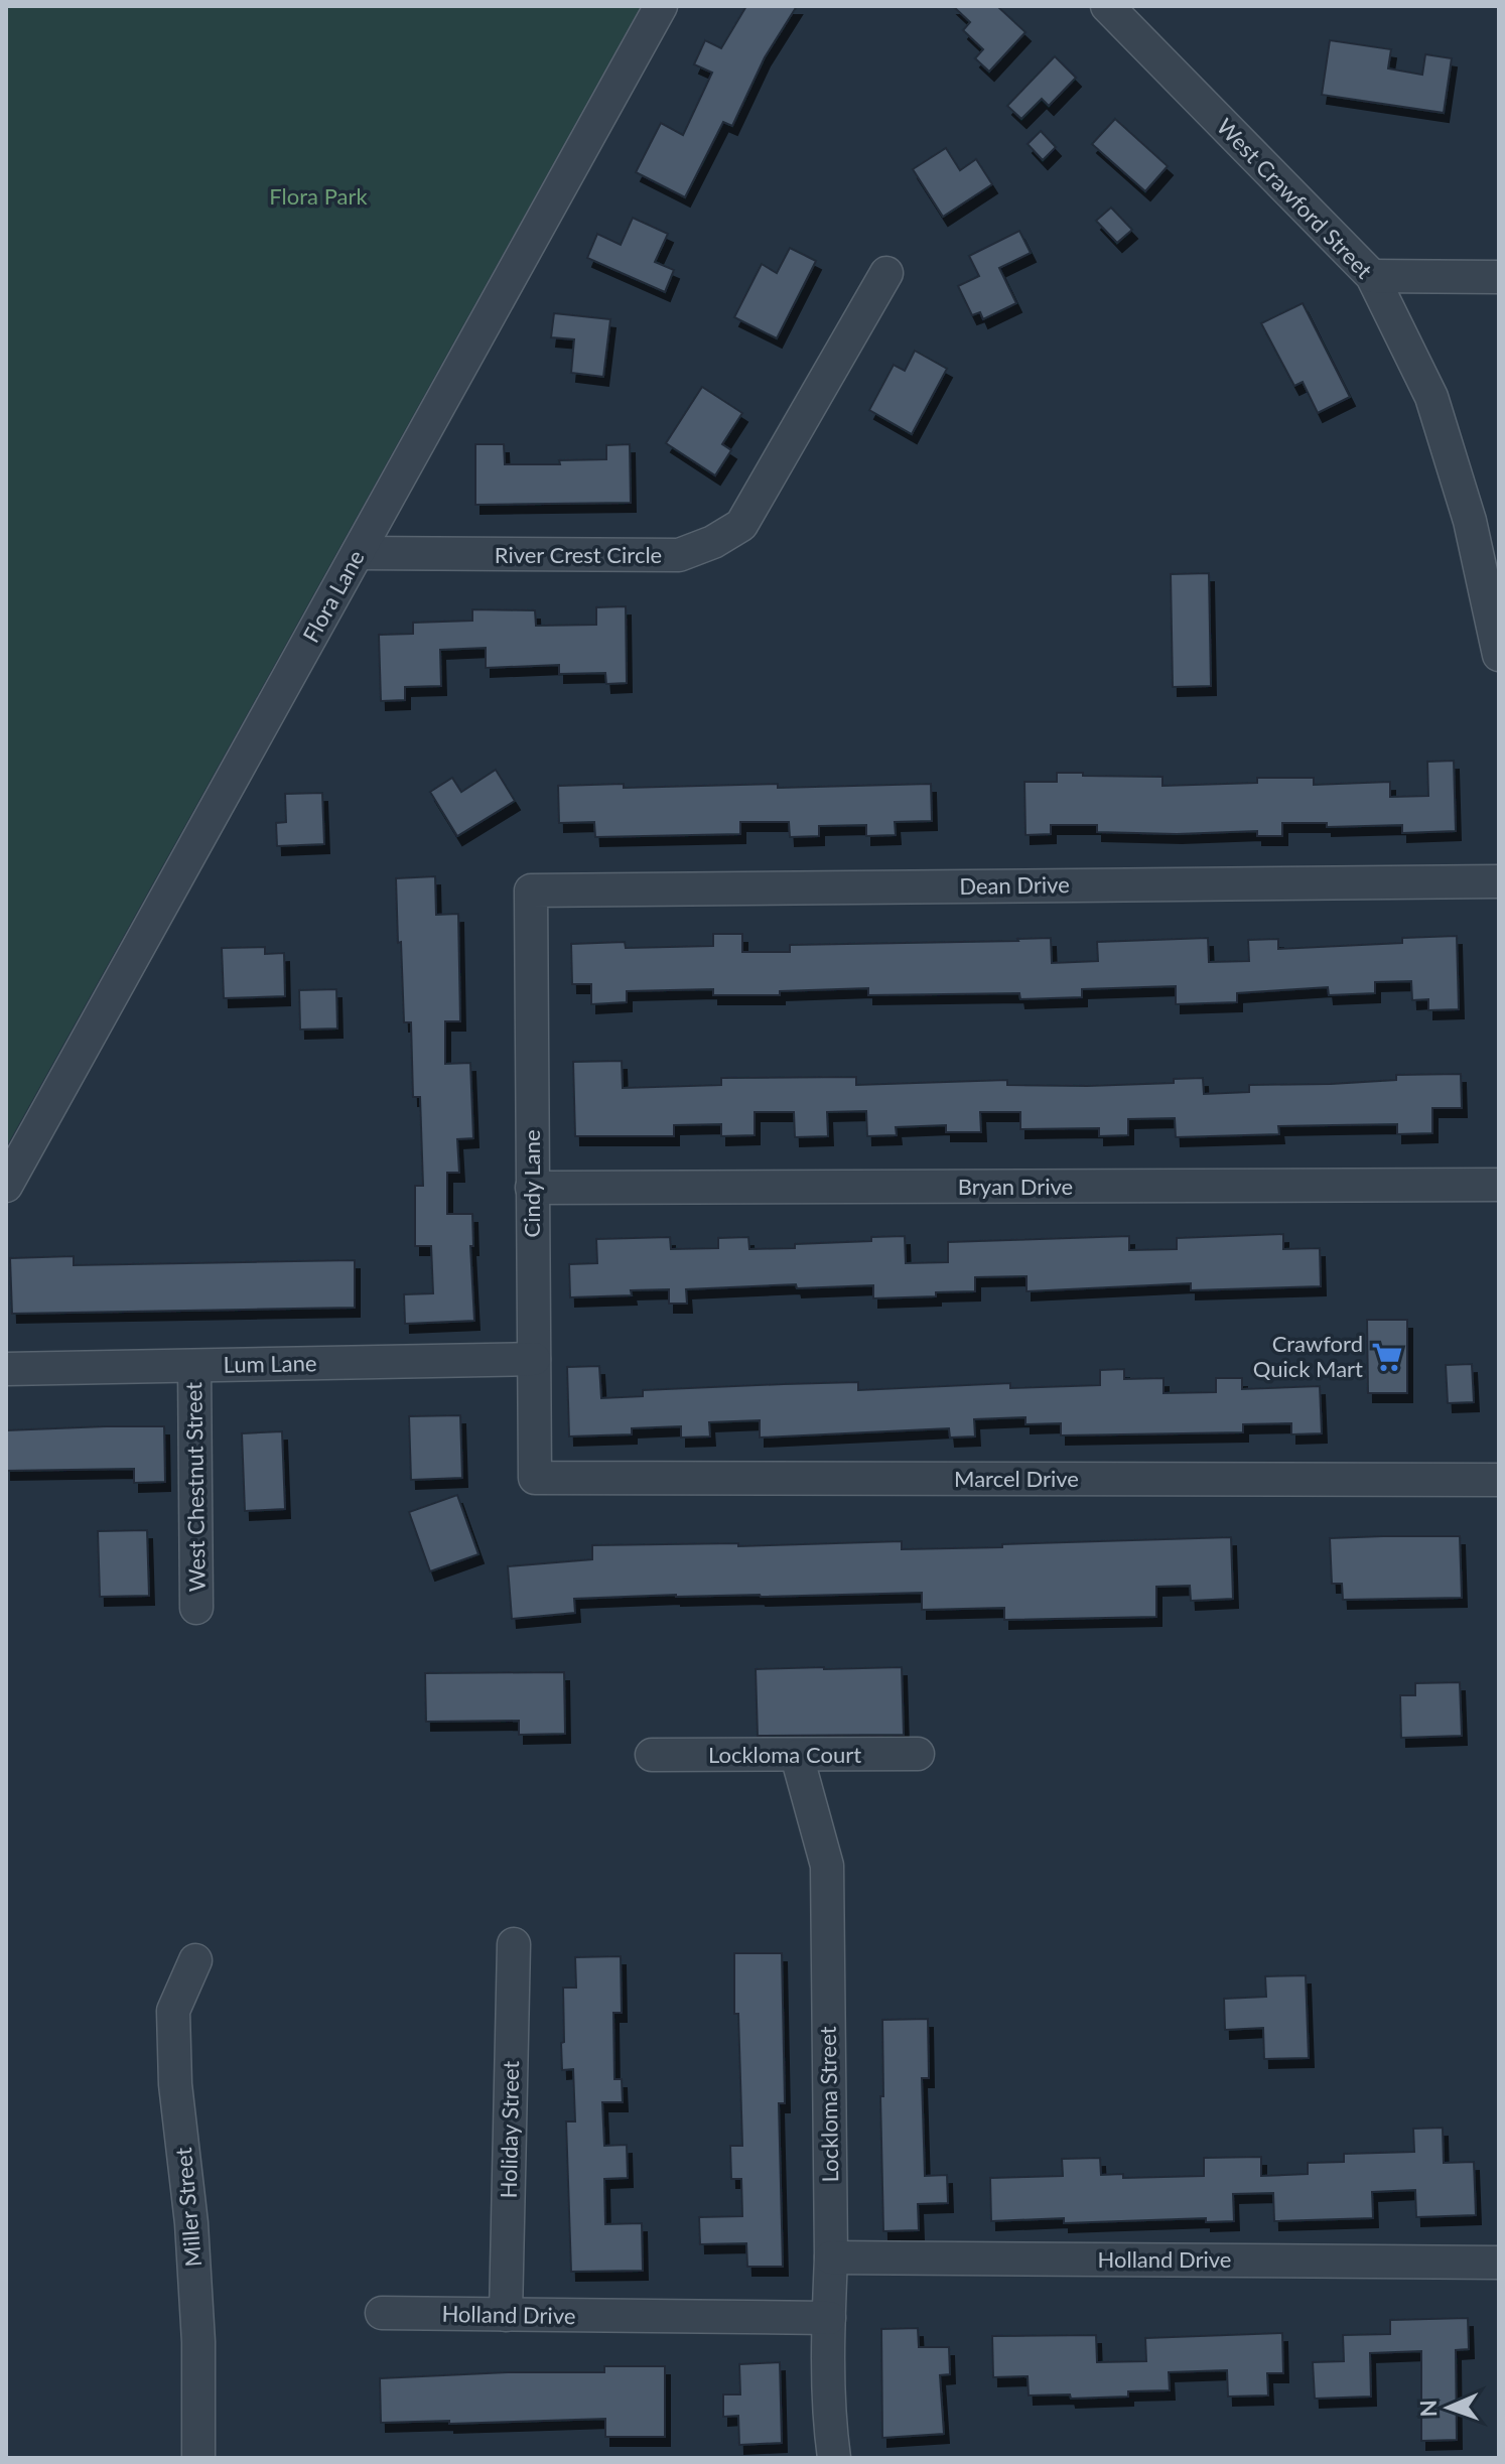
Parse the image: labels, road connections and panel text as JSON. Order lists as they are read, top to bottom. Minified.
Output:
{"streets":{"street":["West Crawford Street","River Crest Circle","Flora Lane","Dean Drive","Cindy Lane","Bryan Drive","Lum Lane","Marcel Drive","West Chestnut Street","Lockloma Court","Lockloma Street","Holiday Street","Miller Street","Holland Drive"]},"crossings":[["River Crest Circle","Flora Lane"],["Dean Drive","Cindy Lane"],["Cindy Lane","Bryan Drive"],["Cindy Lane","Lum Lane"],["Cindy Lane","Marcel Drive"],["Lum Lane","West Chestnut Street"],["Lockloma Court","Lockloma Street"],["Lockloma Street","Holland Drive"],["Holiday Street","Holland Drive"]],"parks":["Flora Park"],"places":{"supermarket":["Crawford Quick Mart"]},"north":"left"}
